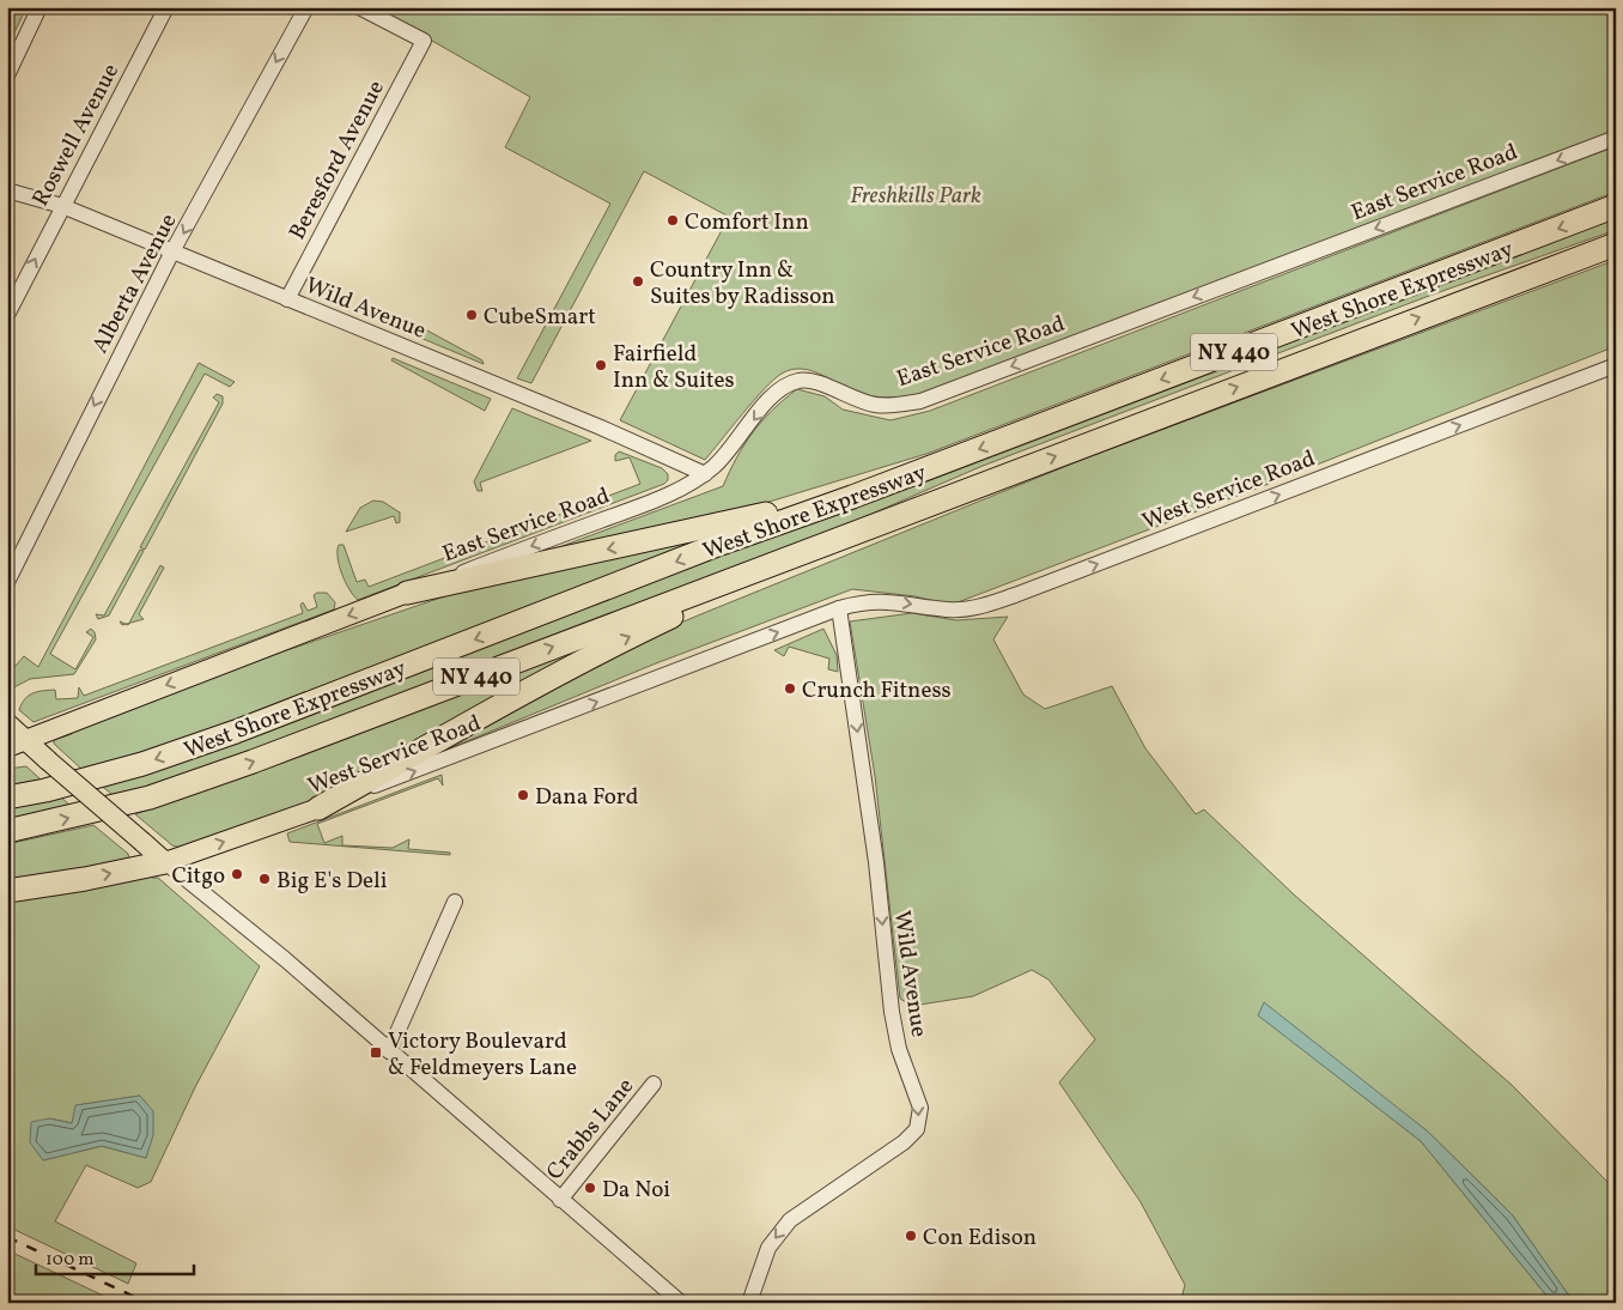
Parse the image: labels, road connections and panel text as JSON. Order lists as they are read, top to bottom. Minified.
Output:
{"streets":{"highway":["West Shore Expressway","NY 440"],"main road":["East Service Road","West Service Road"],"street":["Roswell Avenue","Beresford Avenue","Alberta Avenue","Wild Avenue","Crabbs Lane"]},"crossings":[["Roswell Avenue","Wild Avenue"],["Beresford Avenue","Wild Avenue"],["East Service Road","Wild Avenue"],["Alberta Avenue","Wild Avenue"],["Wild Avenue","West Service Road"]],"one_way":["Roswell Avenue","East Service Road","Alberta Avenue","Wild Avenue","West Service Road"],"parks":["Freshkills Park"],"places":{"other":["Comfort Inn","Country Inn & Suites by Radisson","CubeSmart","Fairfield Inn & Suites","Crunch Fitness","Dana Ford","Citgo","Big E's Deli","Da Noi","Con Edison"],"transit":["Victory Boulevard & Feldmeyers Lane"]},"scale_bar":"100 m"}
